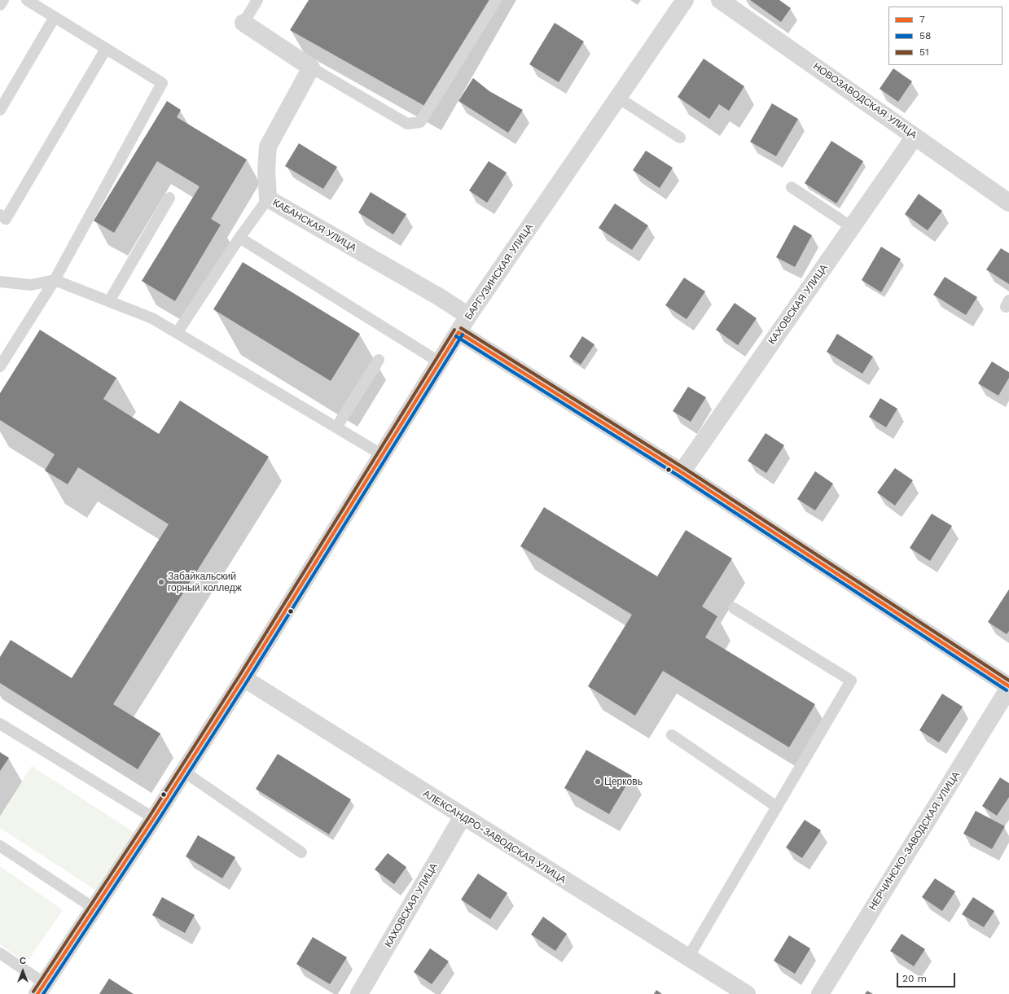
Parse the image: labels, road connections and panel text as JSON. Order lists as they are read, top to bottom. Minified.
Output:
{"streets":{"street":["НОВОЗАВОДСКАЯ УЛИЦА","КАБАНСКАЯ УЛИЦА","БАРГУЗИНСКАЯ УЛИЦА","КАХОВСКАЯ УЛИЦА","АЛЕКСАНДРО-ЗАВОДСКАЯ УЛИЦА","НЕРЧИНСКО-ЗАВОДСКАЯ УЛИЦА"]},"crossings":[["НОВОЗАВОДСКАЯ УЛИЦА","КАХОВСКАЯ УЛИЦА"],["КАБАНСКАЯ УЛИЦА","БАРГУЗИНСКАЯ УЛИЦА"],["БАРГУЗИНСКАЯ УЛИЦА","АЛЕКСАНДРО-ЗАВОДСКАЯ УЛИЦА"],["КАХОВСКАЯ УЛИЦА","АЛЕКСАНДРО-ЗАВОДСКАЯ УЛИЦА"]],"places":["Забайкальский горный колледж","Церковь"],"lines":["transit line 51","transit line 7","transit line 58"],"legend":["7","58","51"],"scale_bar":"20 m","north":"top"}
